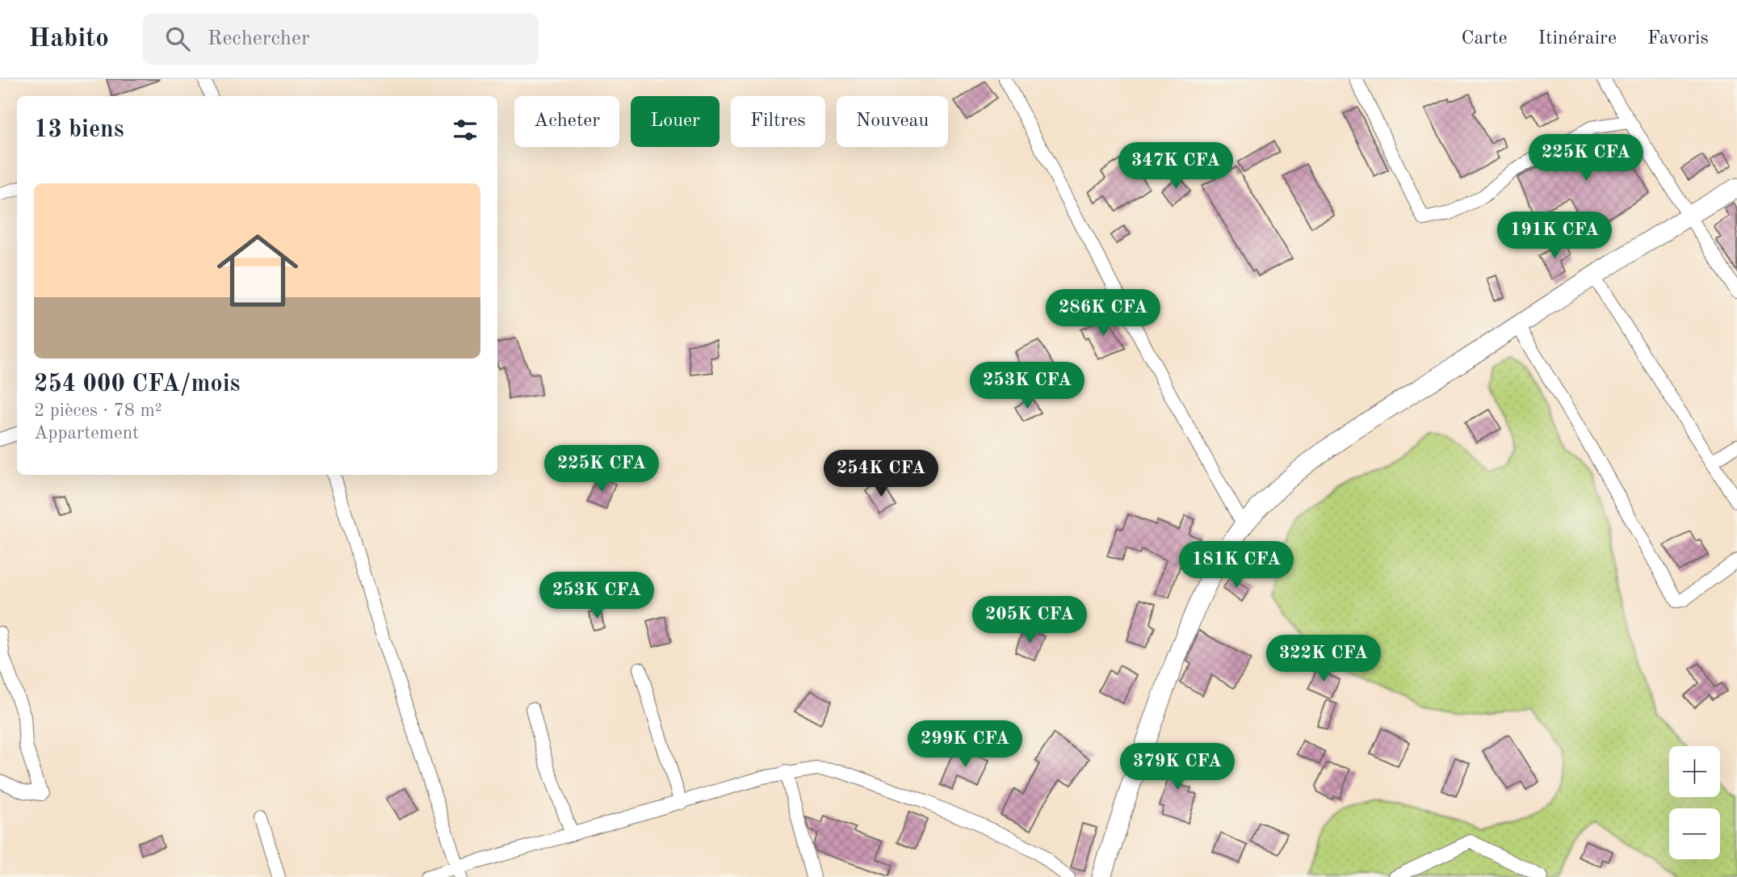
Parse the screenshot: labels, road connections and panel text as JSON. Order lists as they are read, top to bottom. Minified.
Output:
{"page":{"header":"Habito","search":"Rechercher","nav":["Carte","Itinéraire","Favoris"],"chip":["Acheter","Louer","Filtres","Nouveau"],"heading":"13 biens","price":["225K CFA","347K CFA","191K CFA","286K CFA","253K CFA","225K CFA","254K CFA","181K CFA","253K CFA","205K CFA","322K CFA","299K CFA","379K CFA"],"list":[{"name":"254 000 CFA/mois","note":"2 pièces · 78 m² · Appartement"}],"map_buttons":["+","−"]}}
